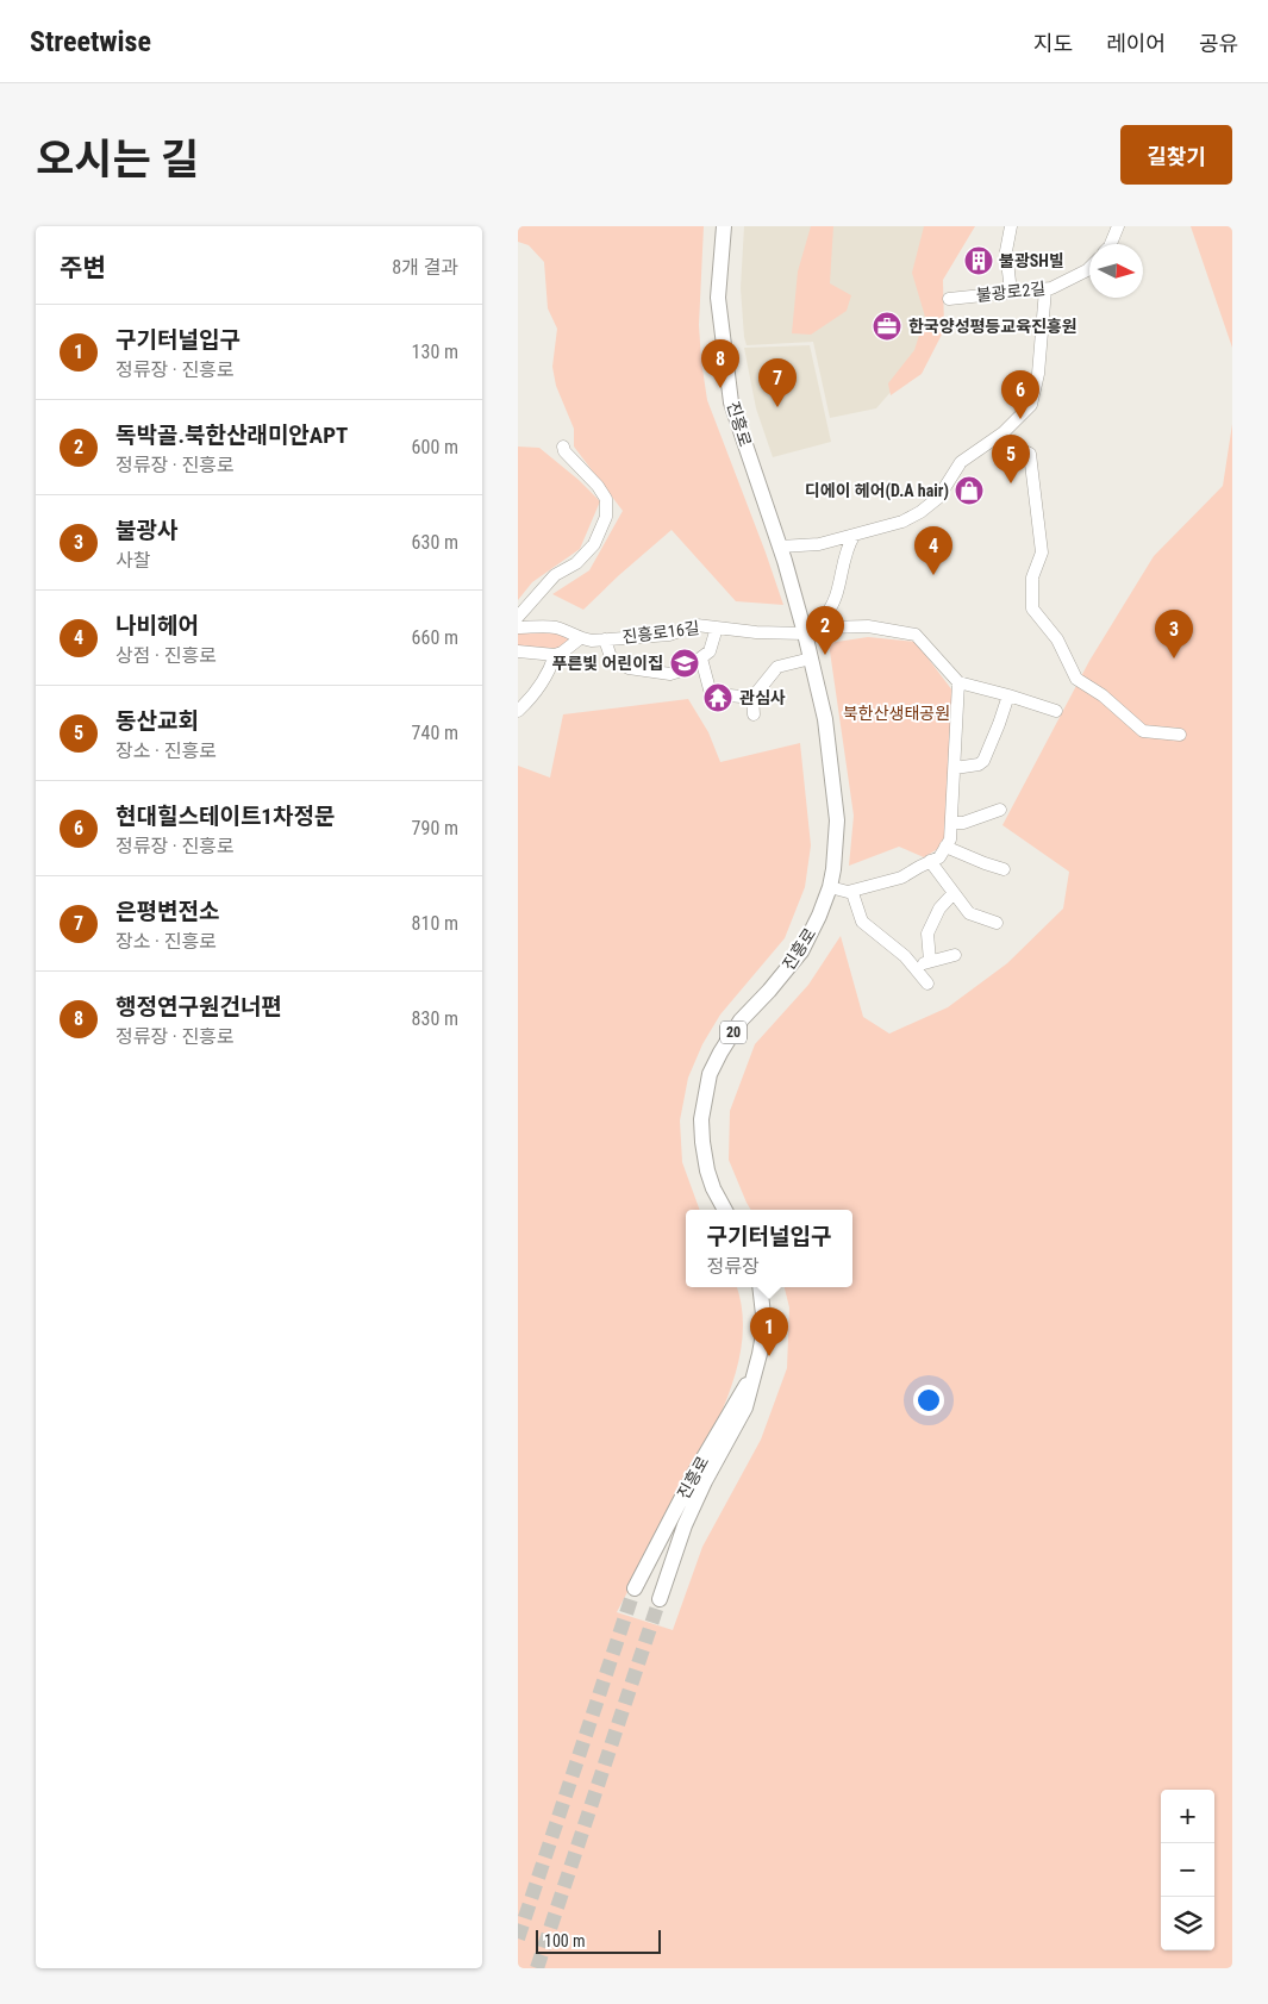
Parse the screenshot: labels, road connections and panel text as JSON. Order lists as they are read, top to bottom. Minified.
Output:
{"streets":{"main road":["진흥로","20"],"street":["불광로2길","진흥로16길"]},"crossings":[["진흥로","진흥로16길"]],"parks":["북한산생태공원"],"places":{"building":["불광SH빌"],"office":["한국양성평등교육진흥원"],"shop":["디에이 헤어(D.A hair)"],"school or university":["푸른빛 어린이집"],"temple":["관심사"]},"scale_bar":"100 m","north":"right","page":{"header":"Streetwise","nav":["지도","레이어","공유"],"title":"오시는 길","buttons":"길찾기","heading":["주변","8개 결과"],"list":[{"mark":"1","name":"구기터널입구","note":"정류장 · 진흥로","value":"130 m"},{"mark":"2","name":"독박골.북한산래미안APT","note":"정류장 · 진흥로","value":"600 m"},{"mark":"3","name":"불광사","note":"사찰","value":"630 m"},{"mark":"4","name":"나비헤어","note":"상점 · 진흥로","value":"660 m"},{"mark":"5","name":"동산교회","note":"장소 · 진흥로","value":"740 m"},{"mark":"6","name":"현대힐스테이트1차정문","note":"정류장 · 진흥로","value":"790 m"},{"mark":"7","name":"은평변전소","note":"장소 · 진흥로","value":"810 m"},{"mark":"8","name":"행정연구원건너편","note":"정류장 · 진흥로","value":"830 m"}],"pins":["8","7","6","5","4","2","3","1"],"popup":["구기터널입구","정류장"],"map_buttons":["+","−"],"scale":"100 m"}}
